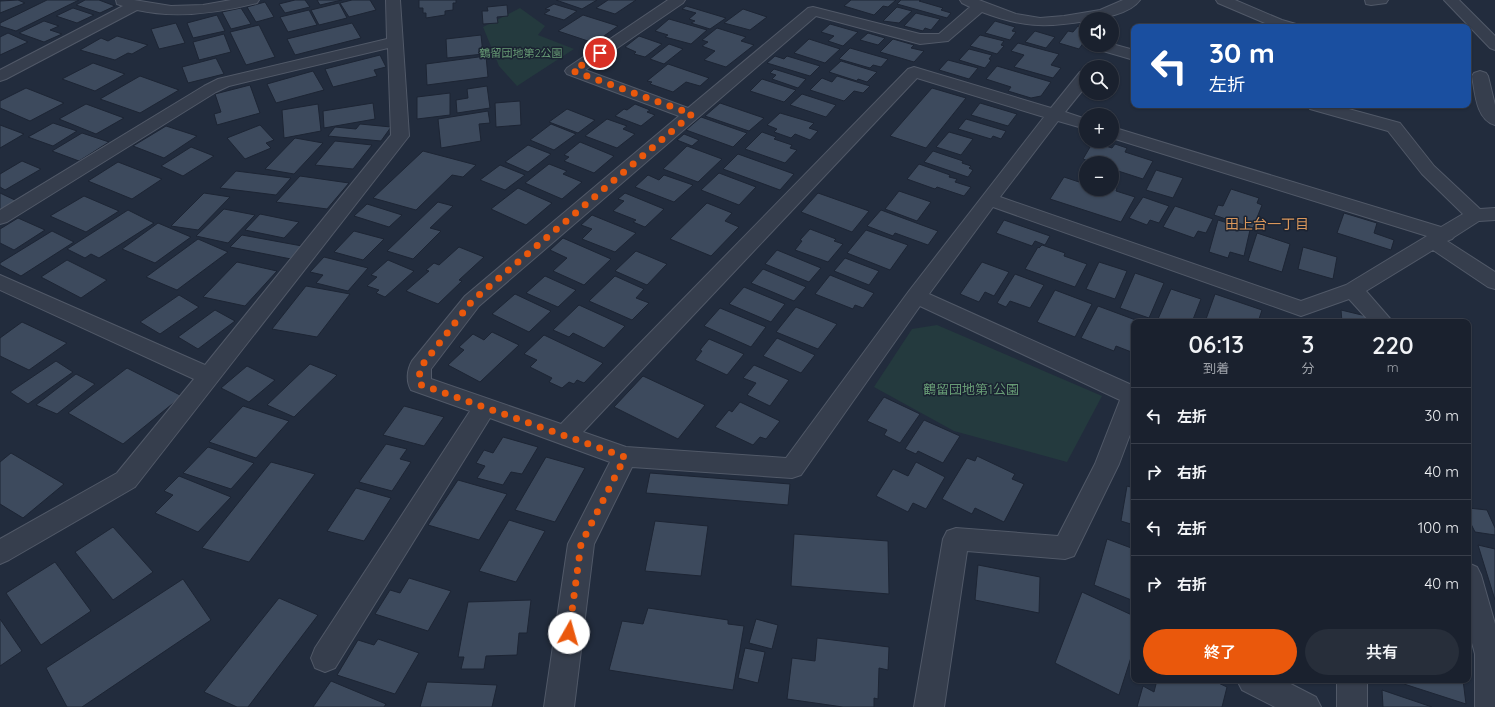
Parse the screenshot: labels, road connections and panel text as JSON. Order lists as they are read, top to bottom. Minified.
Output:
{"districts":["田上台一丁目"],"parks":["鶴留団地第2公園","鶴留団地第1公園"],"page":{"map_buttons":["+","−"],"turn":["30 m","左折"],"eta":["06:13","到着","3","分","220","m"],"list":[{"name":"左折","value":"30 m"},{"name":"右折","value":"40 m"},{"name":"左折","value":"100 m"},{"name":"右折","value":"40 m"}],"buttons":["終了","共有"]}}
